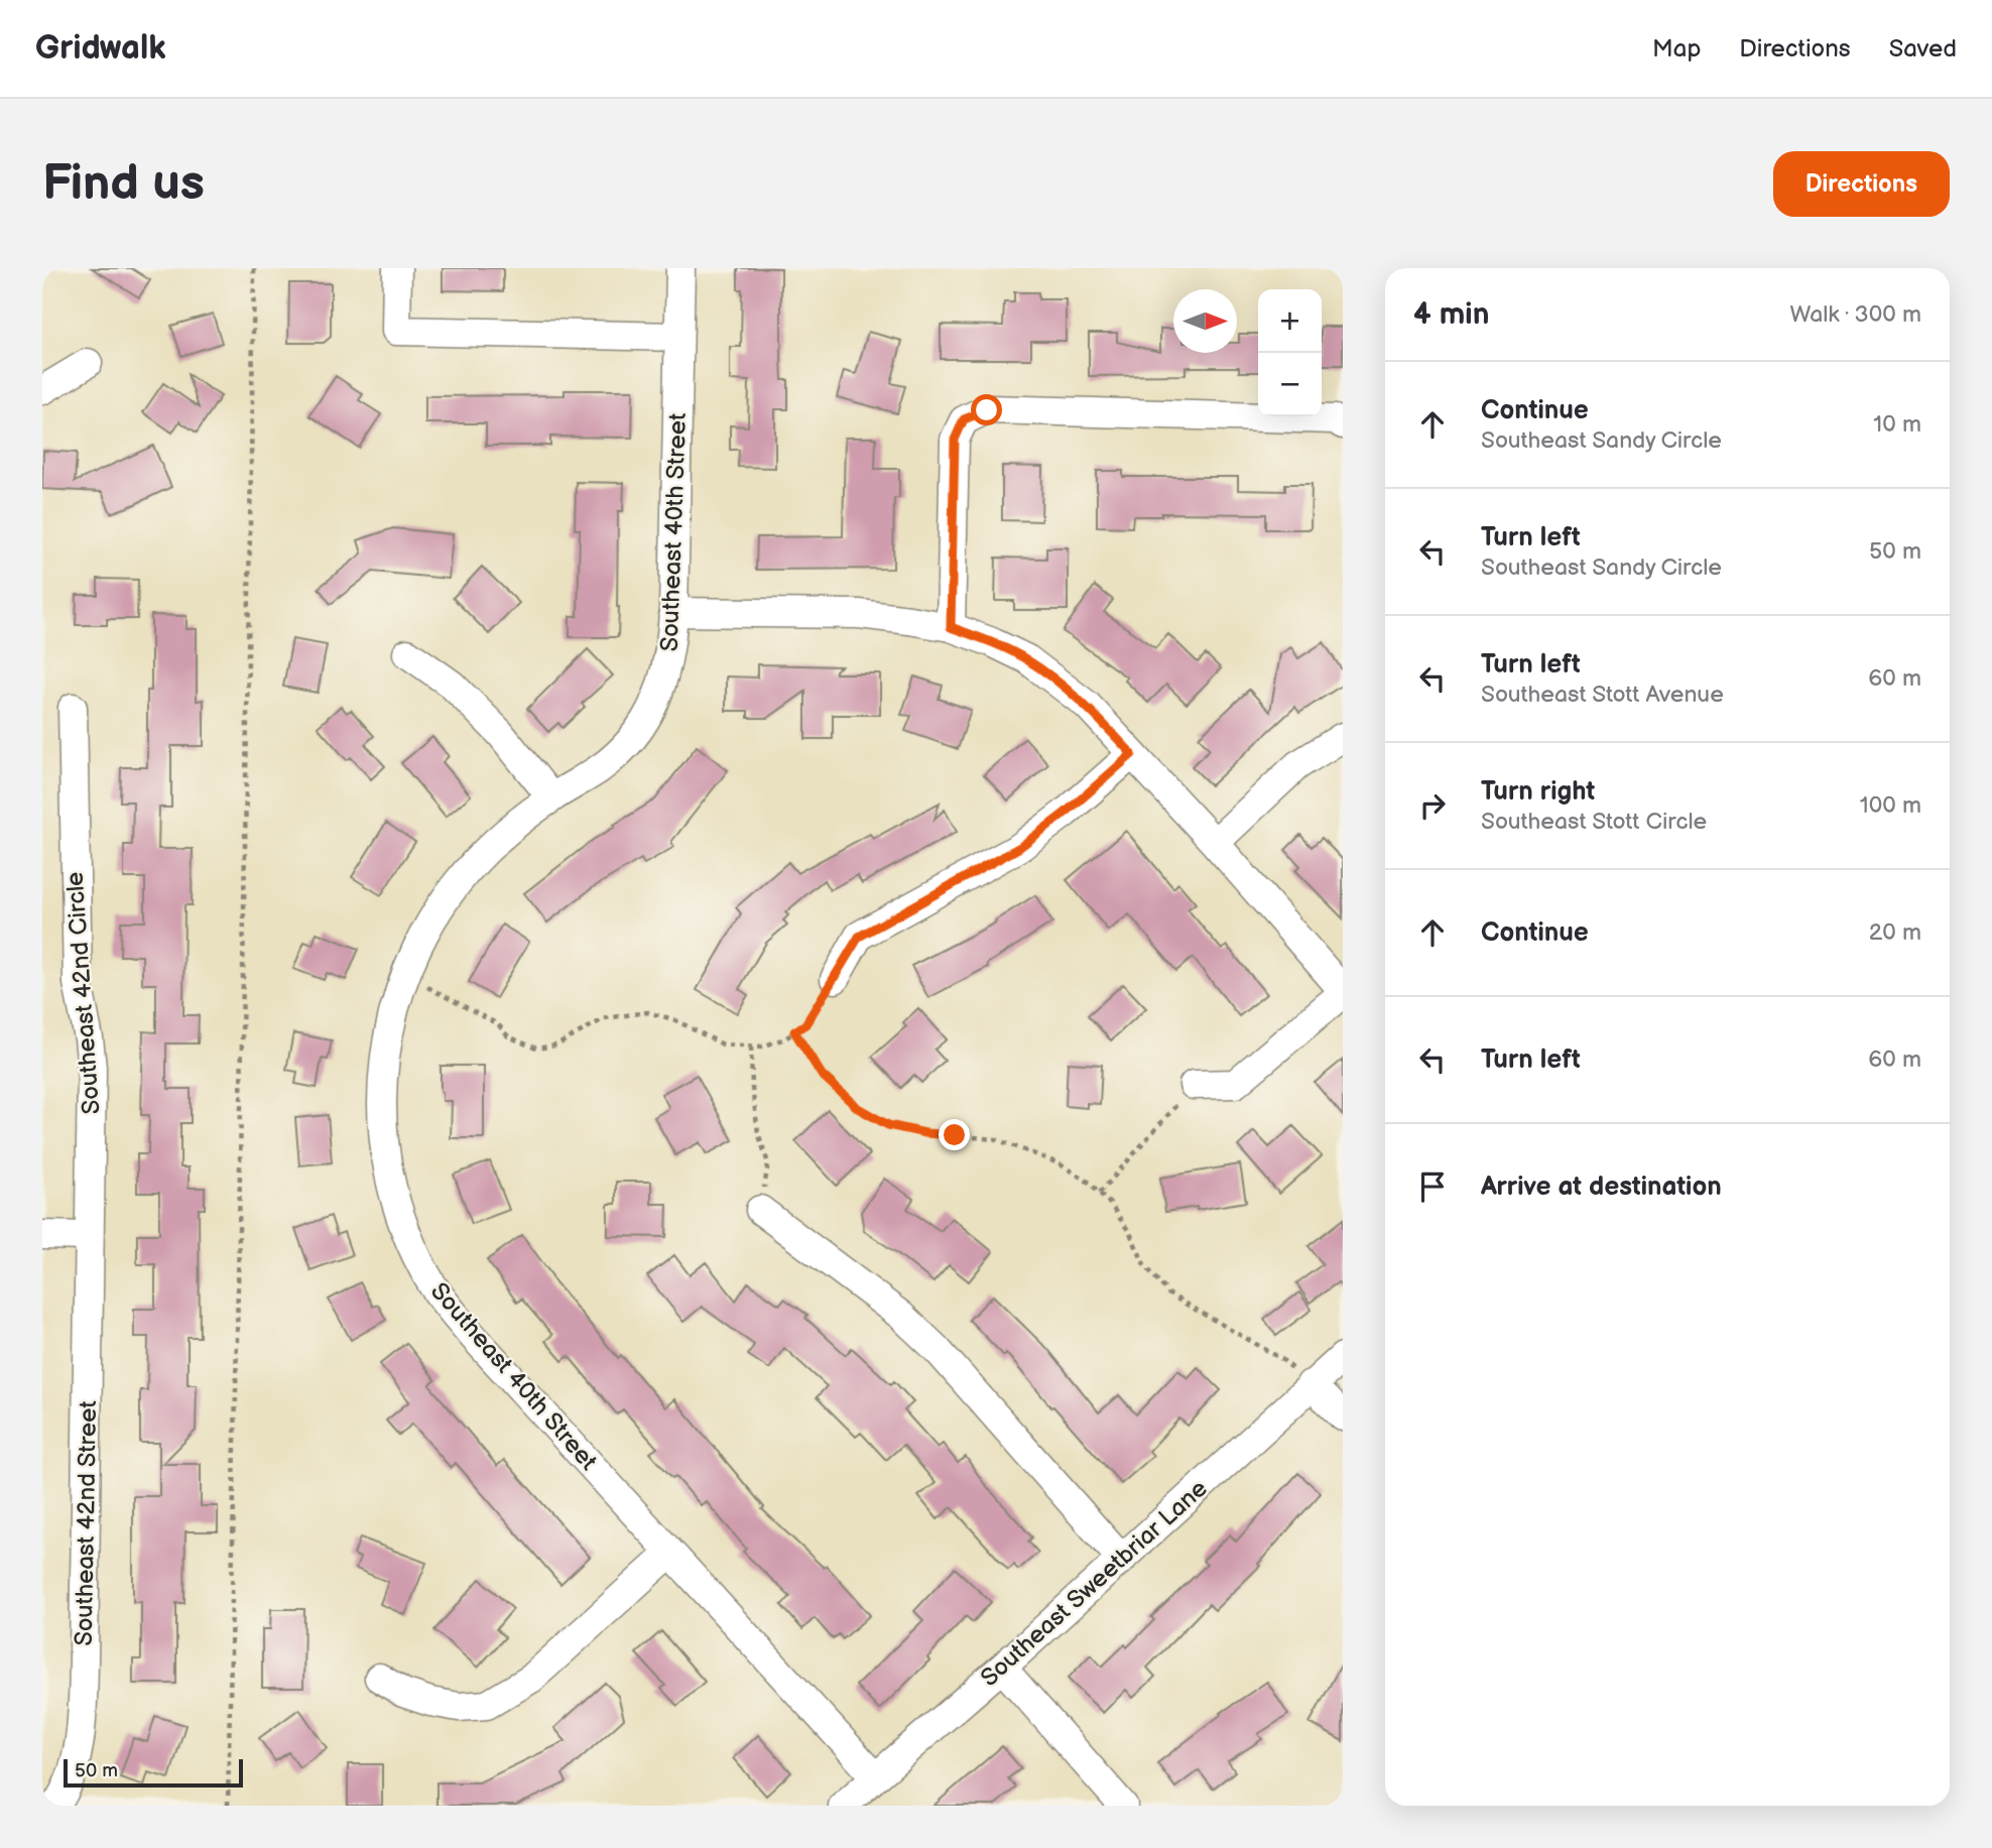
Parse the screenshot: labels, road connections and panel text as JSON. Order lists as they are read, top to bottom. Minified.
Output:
{"streets":{"street":["Southeast 40th Street","Southeast 42nd Circle","Southeast 42nd Street","Southeast Sweetbriar Lane"]},"crossings":[["Southeast 40th Street","Southeast Sweetbriar Lane"],["Southeast 42nd Circle","Southeast 42nd Street"]],"scale_bar":"50 m","north":"right","page":{"header":"Gridwalk","nav":["Map","Directions","Saved"],"buttons":"Directions","title":"Find us","heading":["4 min","Walk · 300 m"],"map_buttons":["+","−"],"list":[["Continue","Southeast Sandy Circle","10 m"],["Turn left","Southeast Sandy Circle","50 m"],["Turn left","Southeast Stott Avenue","60 m"],["Turn right","Southeast Stott Circle","100 m"],["Continue","20 m"],["Turn left","60 m"],"Arrive at destination"],"scale":"50 m"}}
